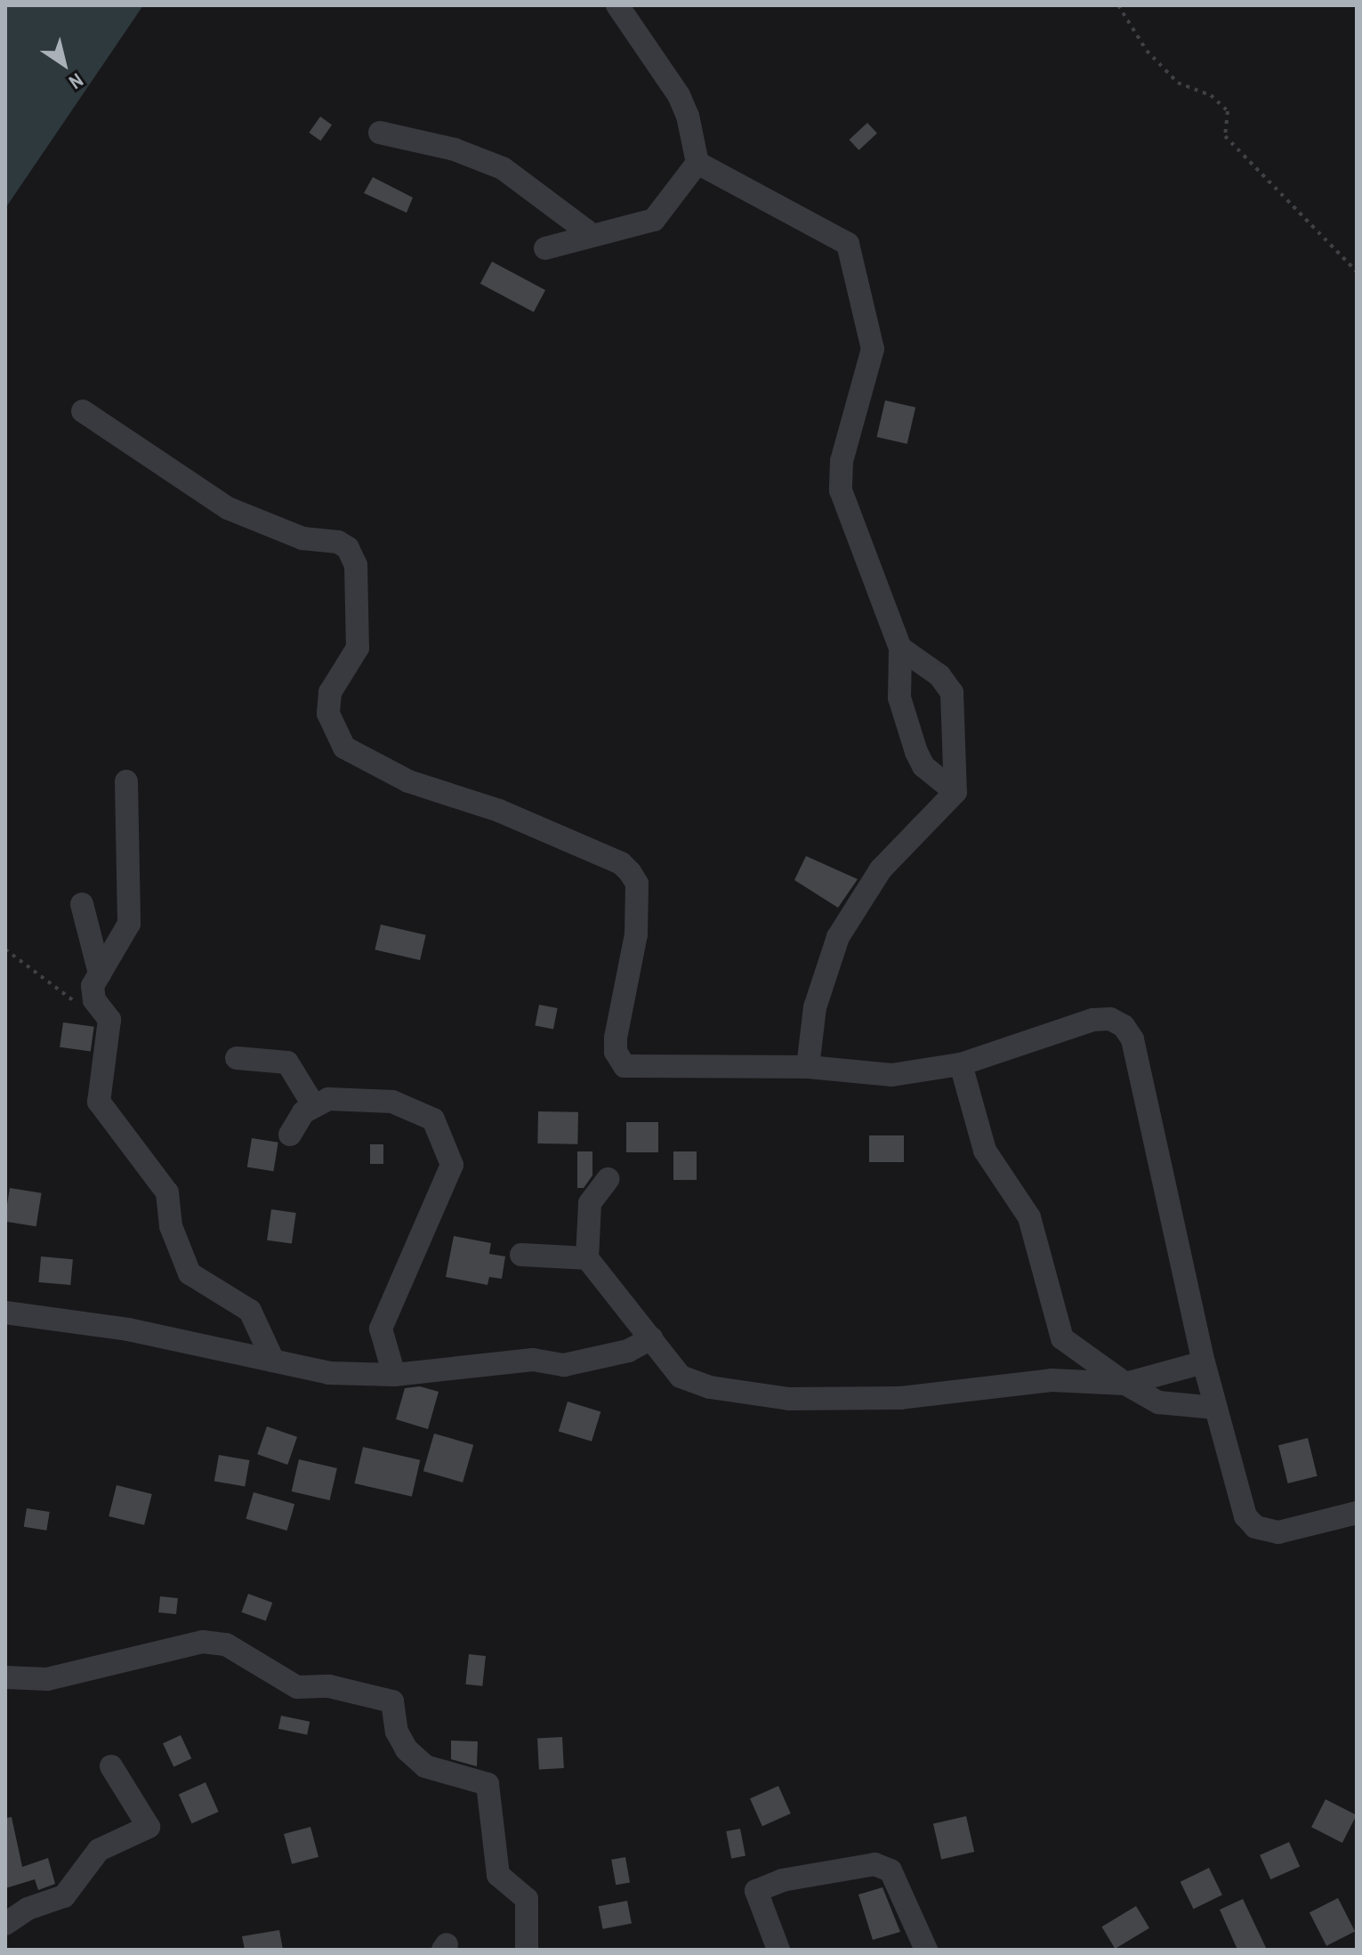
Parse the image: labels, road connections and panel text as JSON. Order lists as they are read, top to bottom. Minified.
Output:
{"north":"bottom right"}
